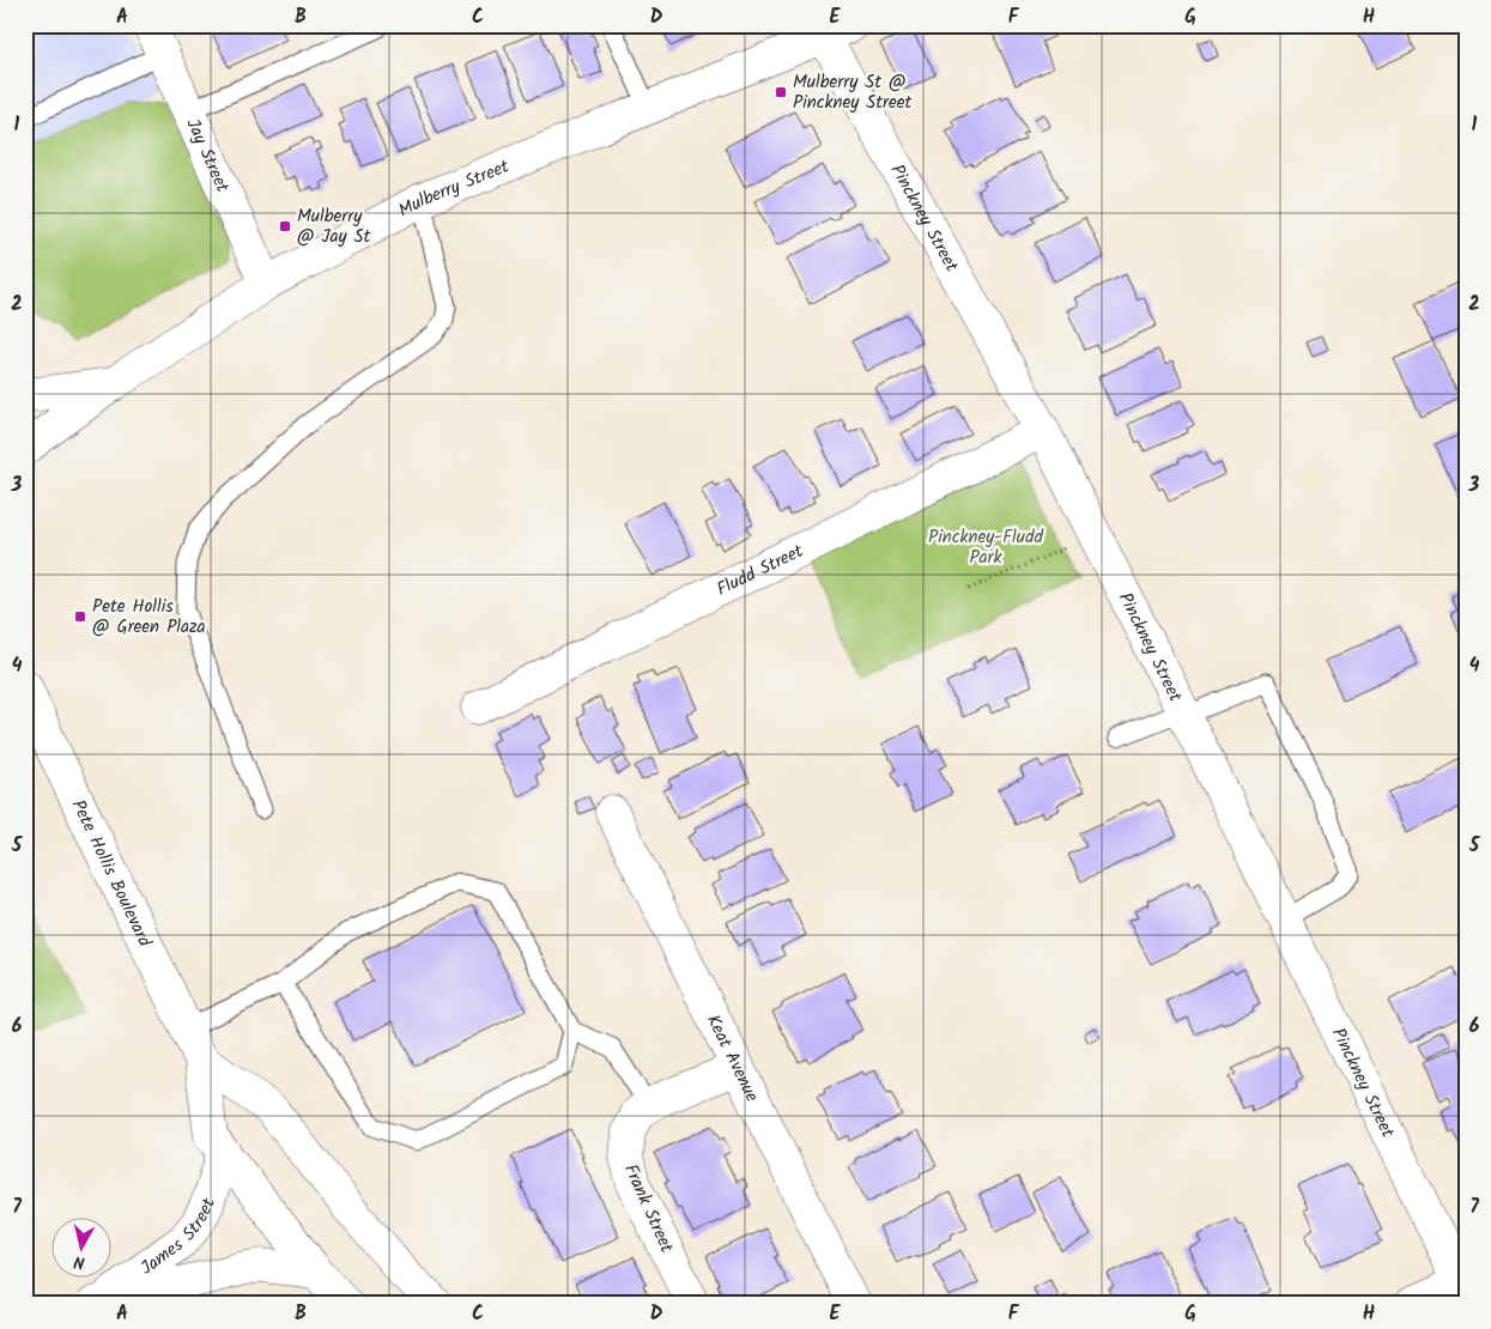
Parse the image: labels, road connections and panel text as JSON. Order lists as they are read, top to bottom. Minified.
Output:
{"streets":{"street":["Jay Street","Mulberry Street","Pinckney Street","Fludd Street","Pete Hollis Boulevard","Keat Avenue","Frank Street","James Street"]},"crossings":[["Jay Street","Mulberry Street"],["Mulberry Street","Pinckney Street"],["Pinckney Street","Fludd Street"],["Pete Hollis Boulevard","James Street"],["Keat Avenue","Frank Street"]],"parks":["Pinckney-Fludd Park"],"places":{"transit":["Mulberry St @ Pinckney Street","Mulberry @ Jay St","Pete Hollis @ Green Plaza"]},"north":"bottom","grid":{"columns":["A","B","C","D","E","F","G","H"],"rows":["1","2","3","4","5","6","7"]}}
